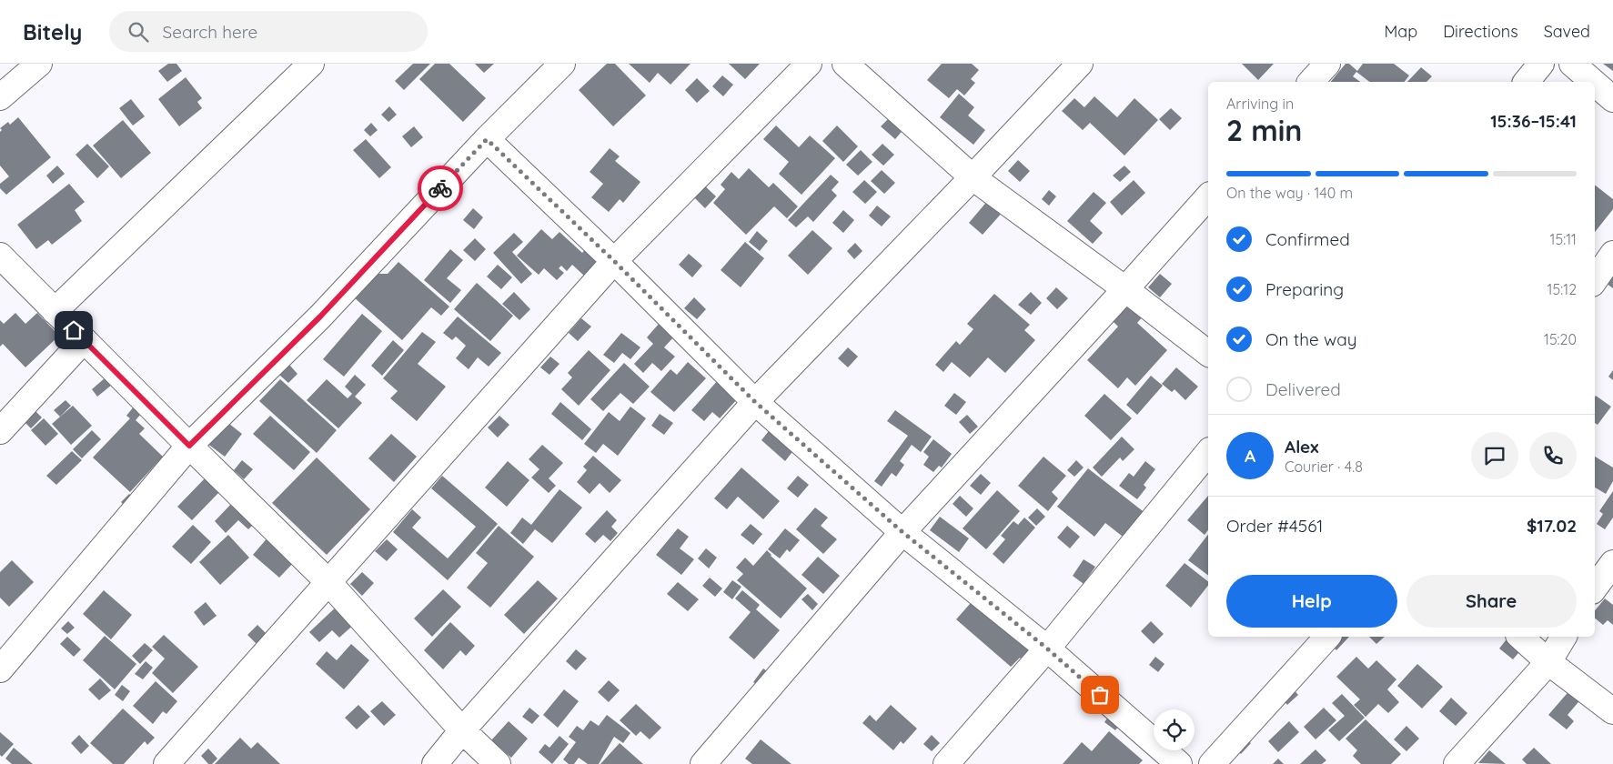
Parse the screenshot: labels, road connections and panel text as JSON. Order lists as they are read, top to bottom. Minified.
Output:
{"page":{"header":"Bitely","search":"Search here","nav":["Map","Directions","Saved"],"heading":["2 min","Arriving in","15:36–15:41"],"panel":["Alex","Courier · 4.8","Order #4561","$17.02"],"bar":"On the way · 140 m","list":[["Confirmed","15:11"],["Preparing","15:12"],["On the way","15:20"],"Delivered"],"round":"A","buttons":["Help","Share"]}}
